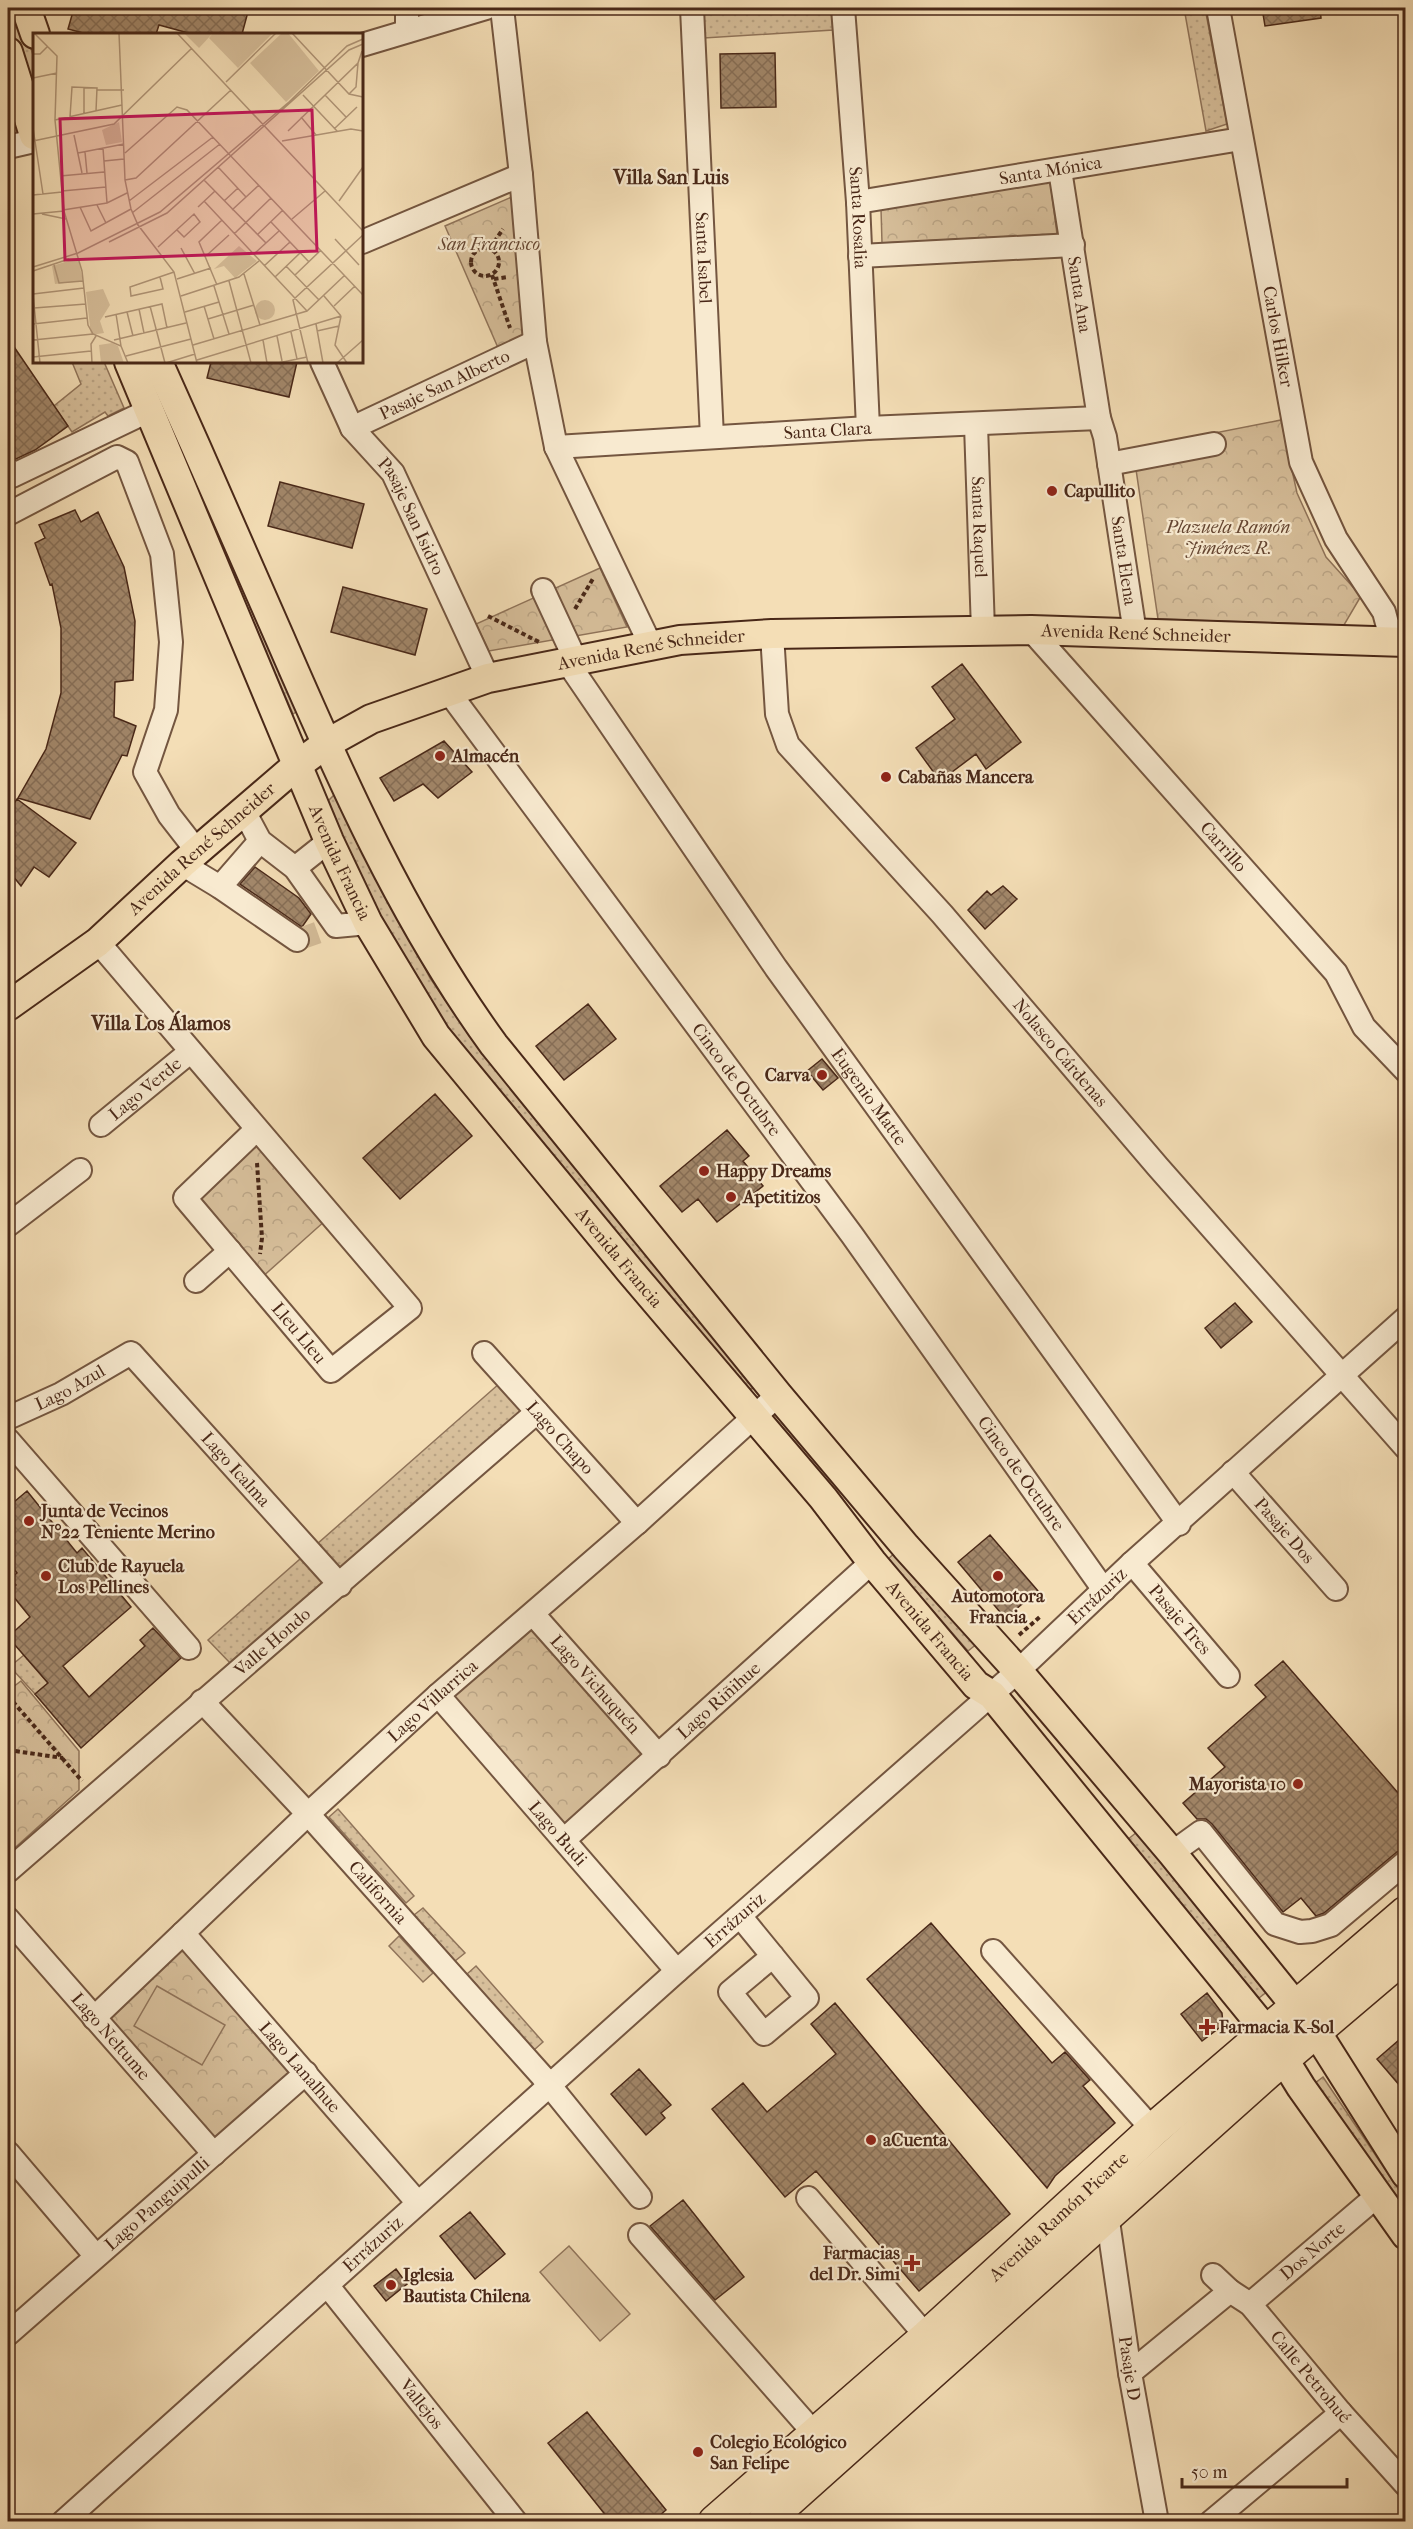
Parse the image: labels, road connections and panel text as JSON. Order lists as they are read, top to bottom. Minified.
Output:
{"streets":{"highway":["Avenida Ramón Picarte"],"main road":["Avenida René Schneider","Avenida Francia"],"street":["Santa Mónica","Santa Rosalia","Santa Isabel","Santa Ana","Carlos Hilker","Pasaje San Alberto","Santa Clara","Pasaje San Isidro","Santa Raquel","Santa Elena","Carrillo","Nolasco Cárdenas","Cinco de Octubre","Lago Verde","Eugenio Matte","Lleu Lleu","Lago Azul","Lago Chapo","Lago Icalma","Pasaje Dos","Errázuriz","Pasaje Tres","Valle Hondo","Lago Vichuquén","Lago Riñihue","Lago Villarrica","Lago Budi","California","Lago Neltume","Lago Lanalhue","Lago Panguipulli","Dos Norte","Pasaje D","Calle Petrohué","Vallejos"]},"crossings":[["Santa Mónica","Santa Rosalia"],["Santa Mónica","Santa Ana"],["Santa Mónica","Carlos Hilker"],["Santa Rosalia","Santa Clara"],["Santa Isabel","Santa Clara"],["Santa Ana","Santa Clara"],["Santa Ana","Santa Elena"],["Pasaje San Alberto","Pasaje San Isidro"],["Santa Clara","Santa Raquel"],["Santa Clara","Santa Elena"],["Pasaje San Isidro","Avenida René Schneider"],["Santa Raquel","Avenida René Schneider"],["Santa Elena","Avenida René Schneider"],["Avenida René Schneider","Carrillo"],["Avenida René Schneider","Avenida Francia"],["Avenida René Schneider","Nolasco Cárdenas"],["Avenida René Schneider","Cinco de Octubre"],["Avenida René Schneider","Eugenio Matte"],["Avenida René Schneider","Lleu Lleu"],["Avenida Francia","Errázuriz"],["Avenida Francia","Lago Riñihue"],["Avenida Francia","Lago Villarrica"],["Avenida Francia","Avenida Ramón Picarte"],["Avenida Francia","Dos Norte"],["Nolasco Cárdenas","Errázuriz"],["Cinco de Octubre","Errázuriz"],["Lago Verde","Lleu Lleu"],["Eugenio Matte","Errázuriz"],["Lago Azul","Lago Icalma"],["Lago Chapo","Valle Hondo"],["Lago Chapo","Lago Villarrica"],["Lago Icalma","Valle Hondo"],["Pasaje Dos","Errázuriz"],["Errázuriz","Pasaje Tres"],["Errázuriz","Lago Budi"],["Errázuriz","California"],["Errázuriz","Lago Lanalhue"],["Errázuriz","Vallejos"],["Valle Hondo","California"],["Lago Vichuquén","Lago Riñihue"],["Lago Vichuquén","Lago Villarrica"],["Lago Riñihue","Lago Budi"],["Lago Villarrica","Lago Budi"],["Lago Villarrica","California"],["Lago Villarrica","Lago Neltume"],["Lago Villarrica","Lago Lanalhue"],["Lago Neltume","Lago Panguipulli"],["Lago Lanalhue","Lago Panguipulli"],["Avenida Ramón Picarte","Pasaje D"],["Dos Norte","Calle Petrohué"]],"districts":["Villa San Luis","Villa Los Álamos"],"parks":["San Francisco","Plazuela Ramón Jiménez R."],"places":{"other":["Capullito","Almacén","Cabañas Mancera","Carva","Happy Dreams","Apetitizos","Junta de Vecinos N°22 Teniente Merino","Club de Rayuela Los Pellines","Automotora Francia","Mayorista 10","aCuenta","Iglesia Bautista Chilena","Colegio Ecológico San Felipe"],"health":["Farmacia K-Sol","Farmacias del Dr. Simi"]},"scale_bar":"50 m"}
